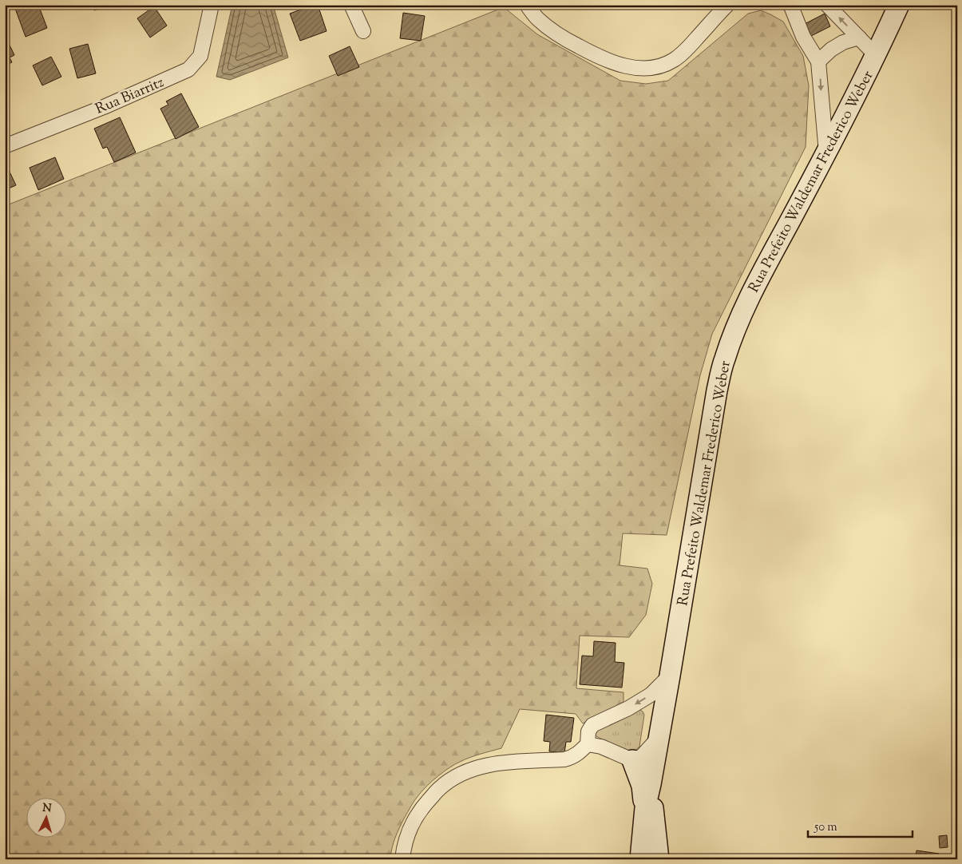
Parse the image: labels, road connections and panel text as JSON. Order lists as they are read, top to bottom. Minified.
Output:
{"streets":{"main road":["Rua Prefeito Waldemar Frederico Weber"],"street":["Rua Biarritz"]},"scale_bar":"50 m","north":"top"}
